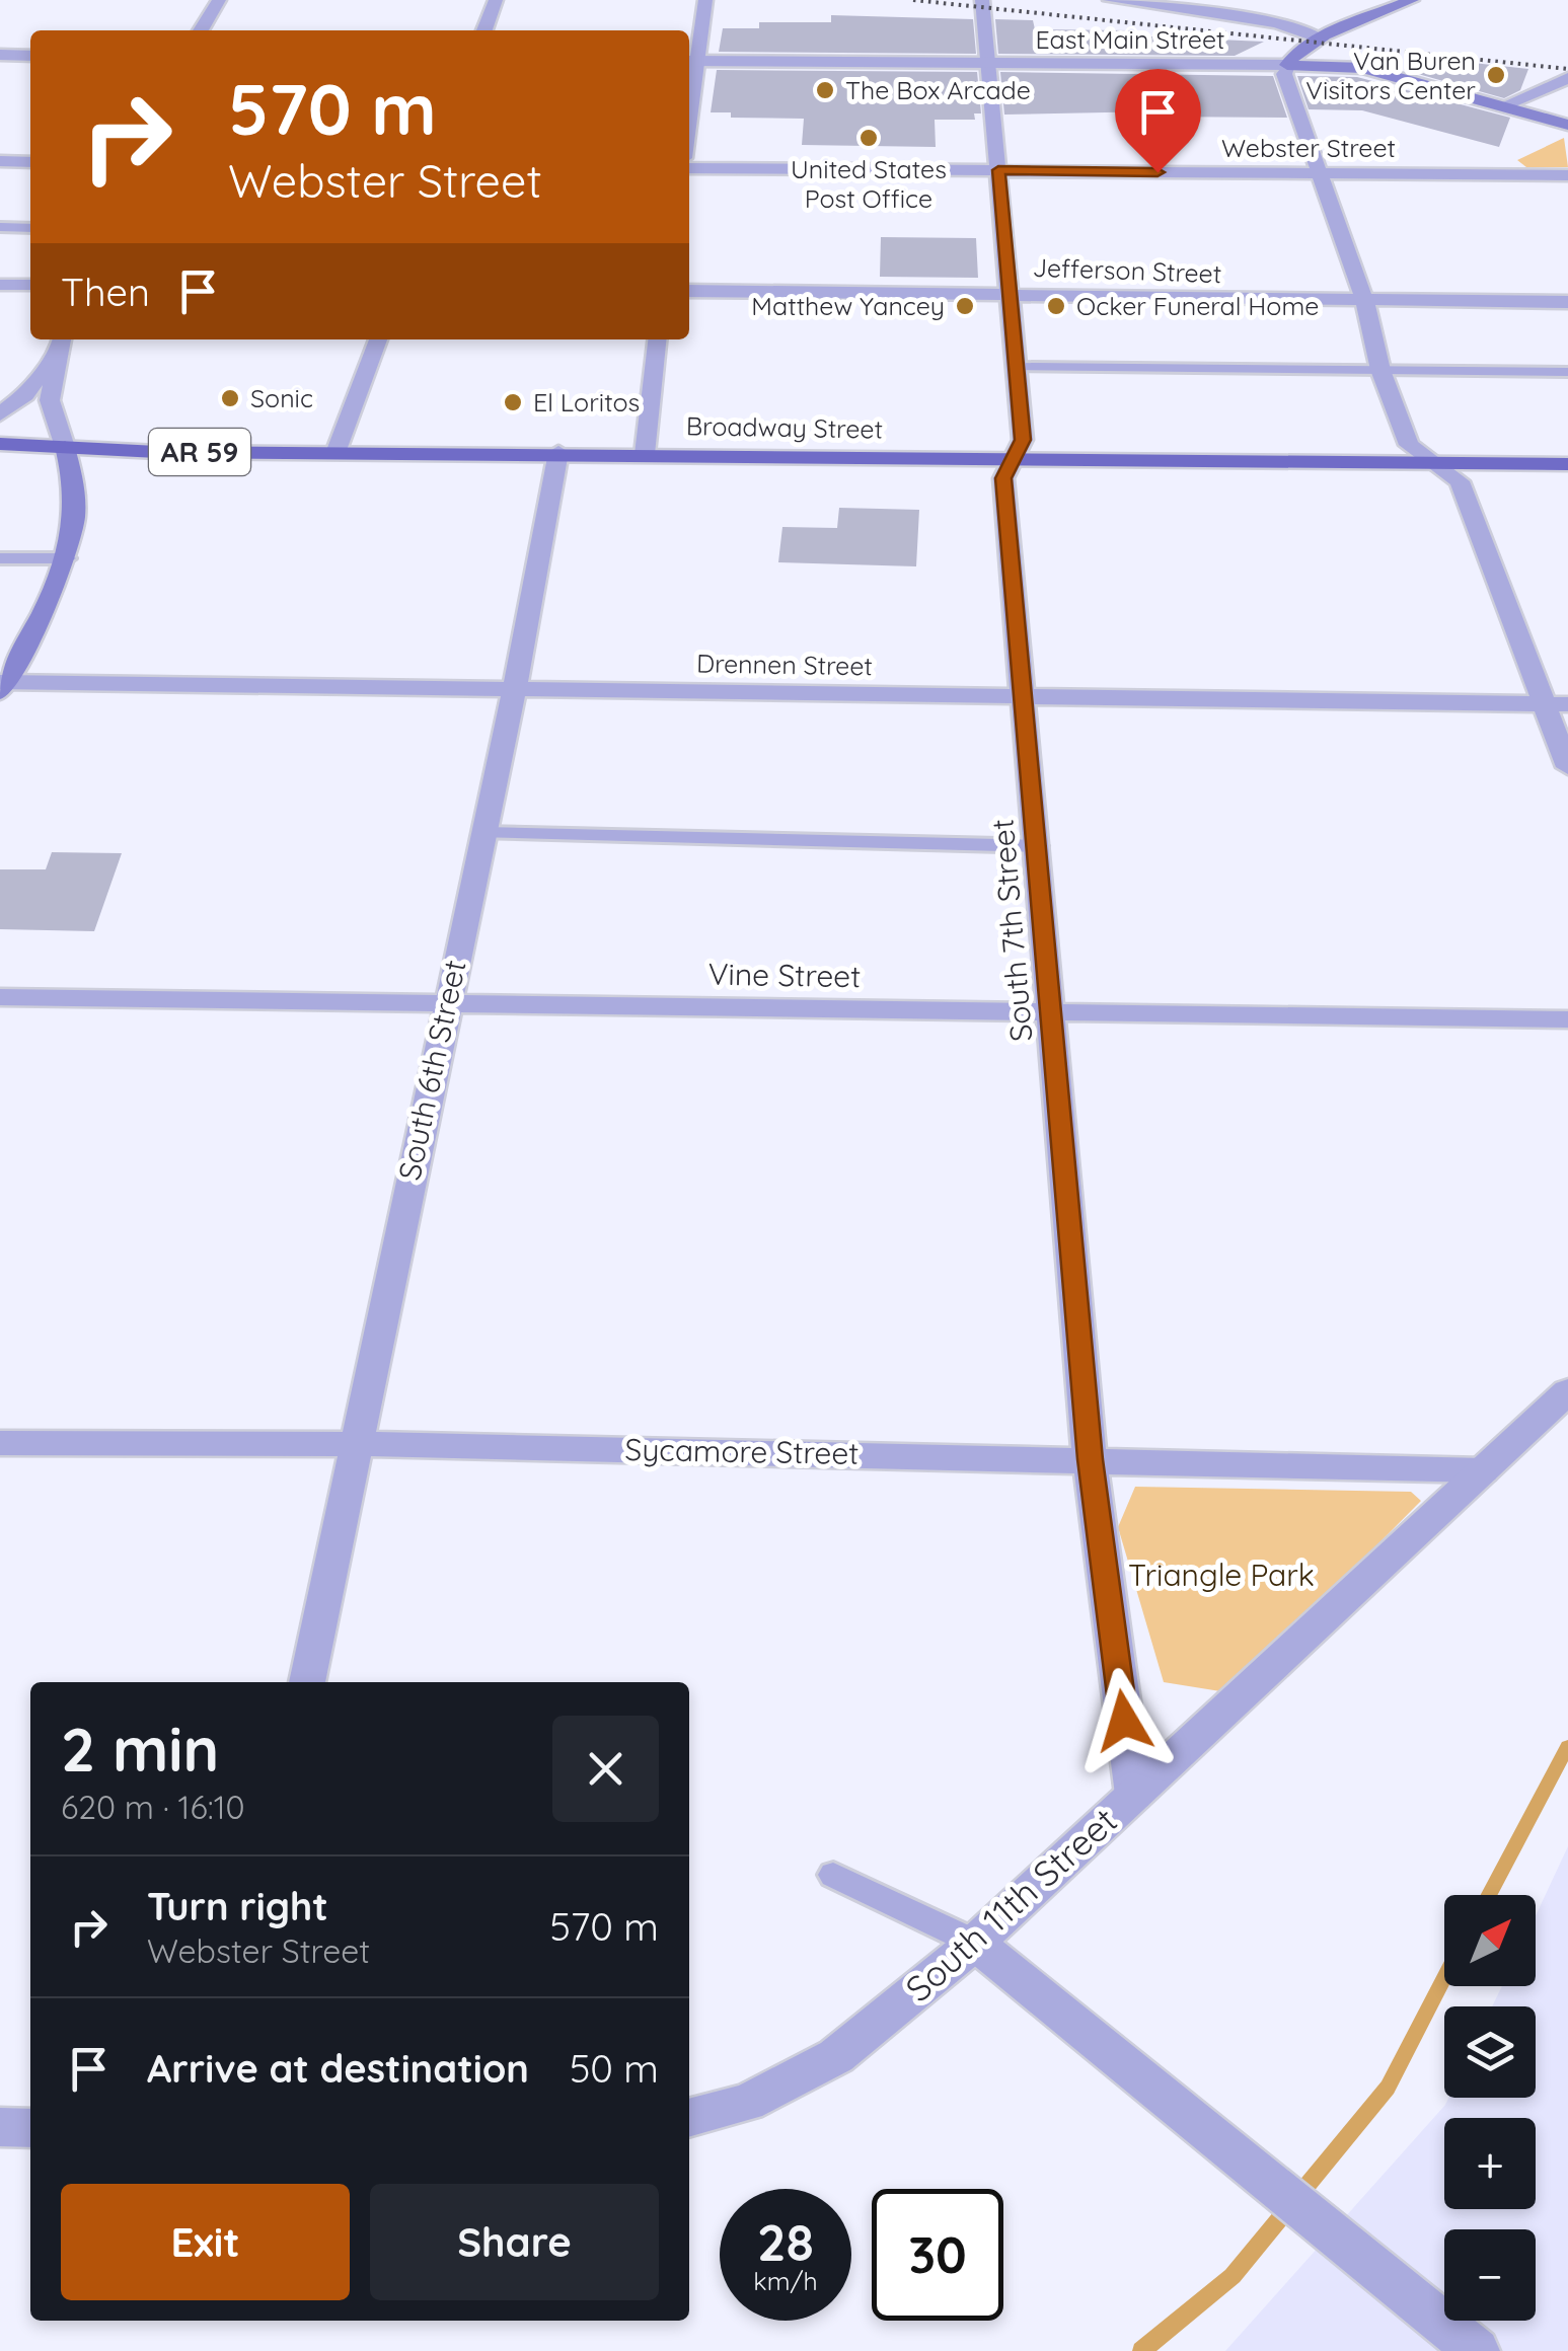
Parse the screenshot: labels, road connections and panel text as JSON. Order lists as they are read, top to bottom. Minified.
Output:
{"streets":{"main road":["East Main Street","Broadway Street","AR 59"],"street":["Webster Street","Jefferson Street","Drennen Street","South 7th Street","Vine Street","South 6th Street","Sycamore Street","South 11th Street"]},"crossings":[["East Main Street","South 7th Street"],["Webster Street","South 7th Street"],["Jefferson Street","South 7th Street"],["Broadway Street","South 7th Street"],["Broadway Street","South 6th Street"],["Drennen Street","South 7th Street"],["Drennen Street","South 6th Street"],["South 7th Street","Vine Street"],["South 7th Street","Sycamore Street"],["South 7th Street","South 11th Street"],["Vine Street","South 6th Street"],["South 6th Street","Sycamore Street"],["Sycamore Street","South 11th Street"]],"parks":["Triangle Park"],"places":["Van Buren Visitors Center","The Box Arcade","United States Post Office","Matthew Yancey","Ocker Funeral Home","Sonic","El Loritos"],"north":"top right","page":{"turn":["570 m","Webster Street"],"then":"Then","heading":["2 min","620 m · 16:10"],"list":[{"name":"Turn right","note":"Webster Street","value":"570 m"},{"name":"Arrive at destination","value":"50 m"}],"map_buttons":["+","−"],"buttons":["Exit","Share"],"speed":"28 km/h","limit":"30"}}
